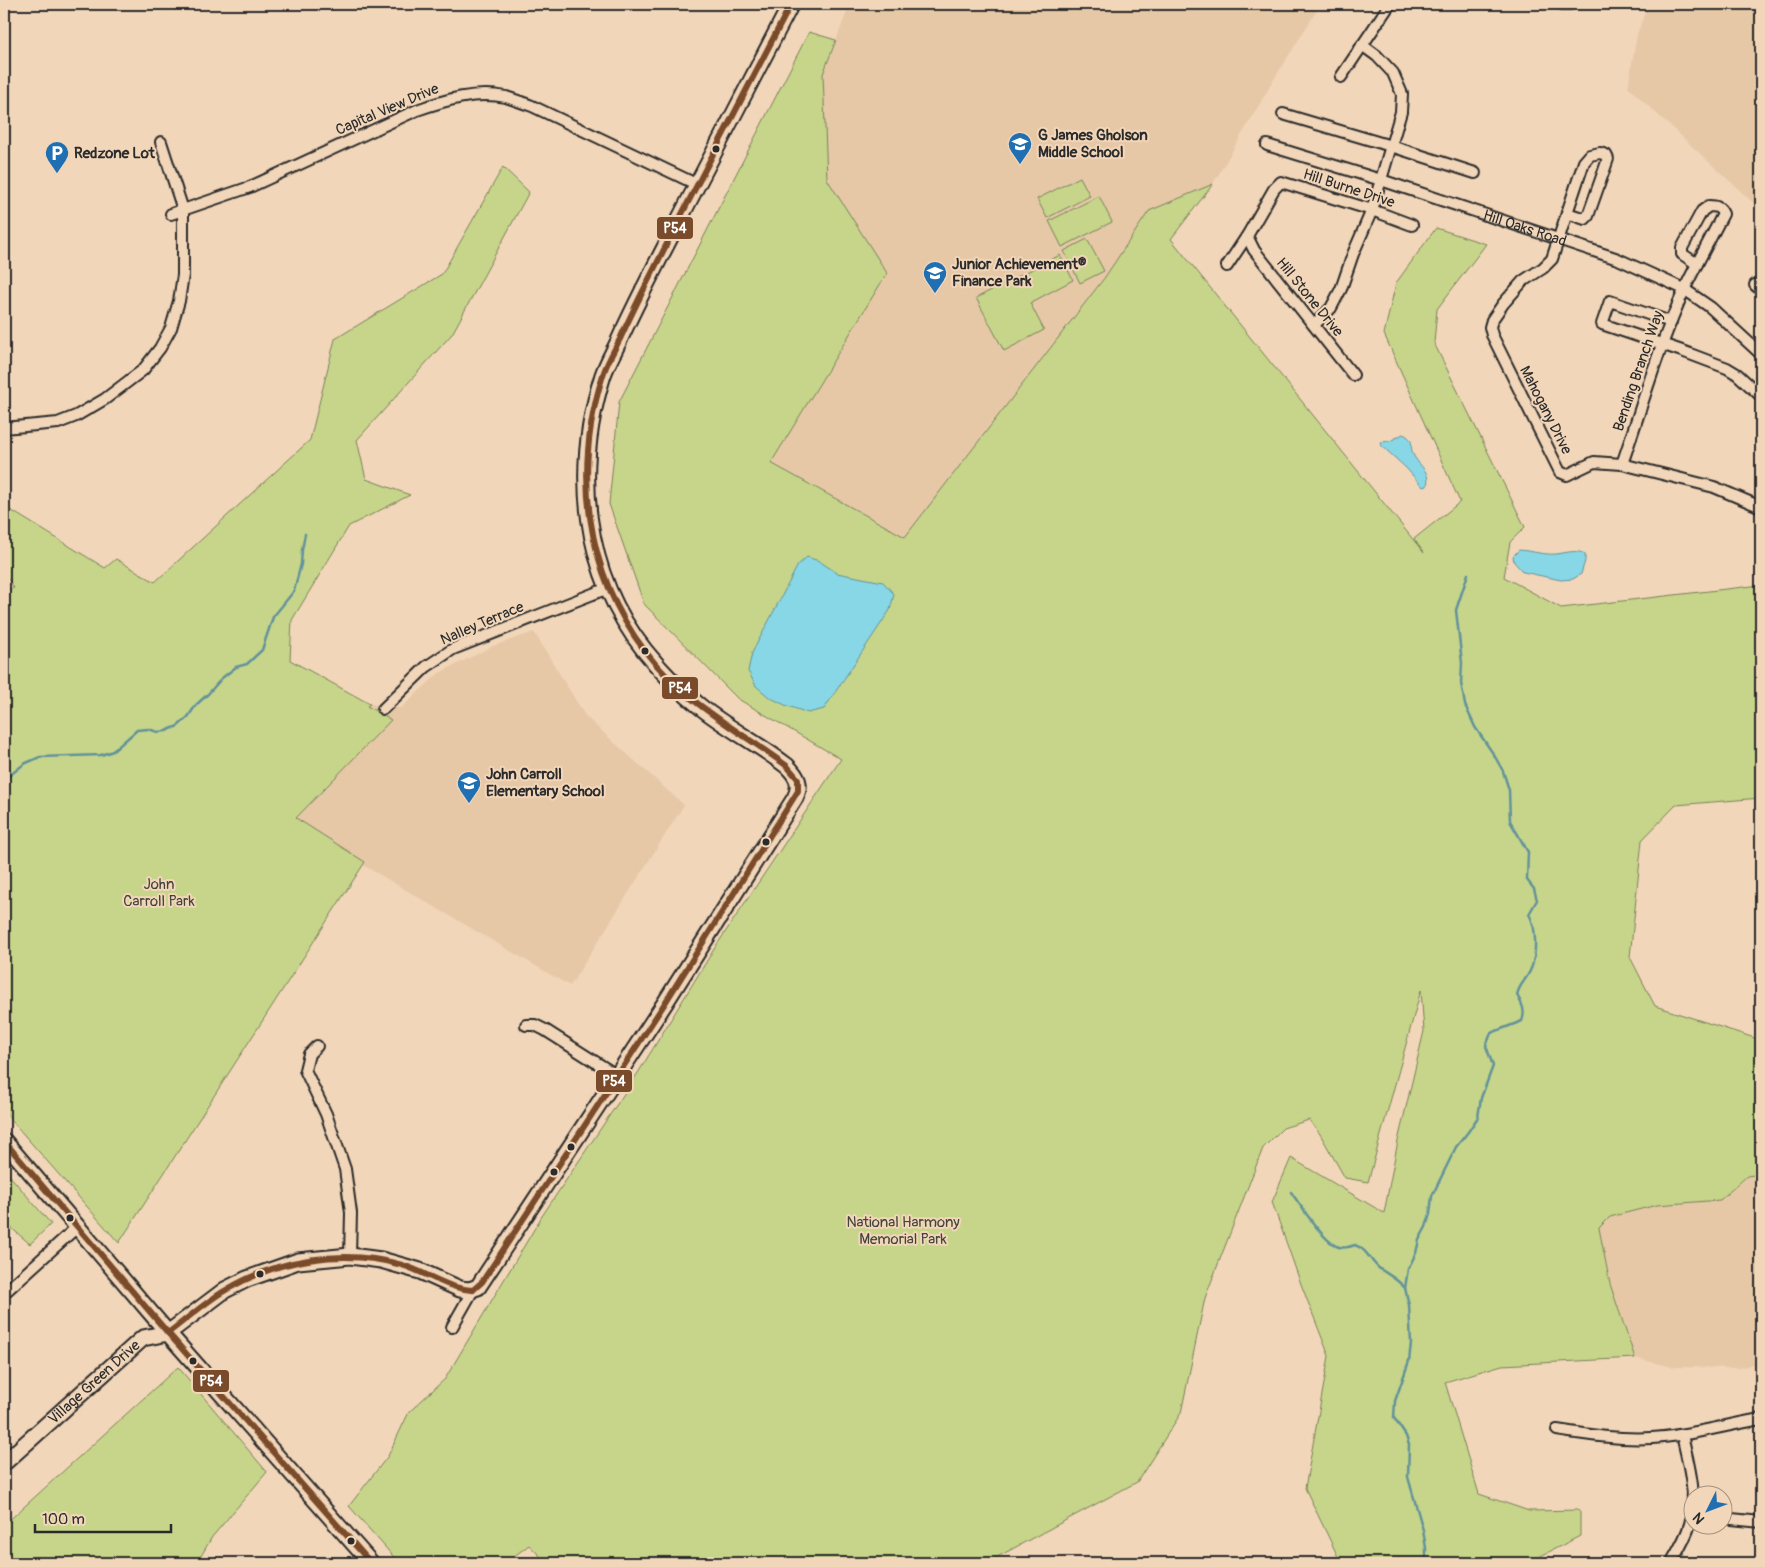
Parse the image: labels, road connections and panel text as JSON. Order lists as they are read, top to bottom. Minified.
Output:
{"streets":{"street":["Capital View Drive","Hill Burne Drive","Hill Oaks Road","Hill Stone Drive","Bending Branch Way","Mahogany Drive","Nalley Terrace","Village Green Drive"]},"crossings":[["Hill Burne Drive","Hill Stone Drive"],["Hill Oaks Road","Bending Branch Way"],["Hill Oaks Road","Mahogany Drive"],["Bending Branch Way","Mahogany Drive"]],"parks":["John Carroll Park","National Harmony Memorial Park"],"places":{"school or university":["G James Gholson Middle School","Junior Achievement® Finance Park","John Carroll Elementary School"],"parking":["Redzone Lot"]},"lines":["transit line P54"],"scale_bar":"100 m","north":"bottom left"}
